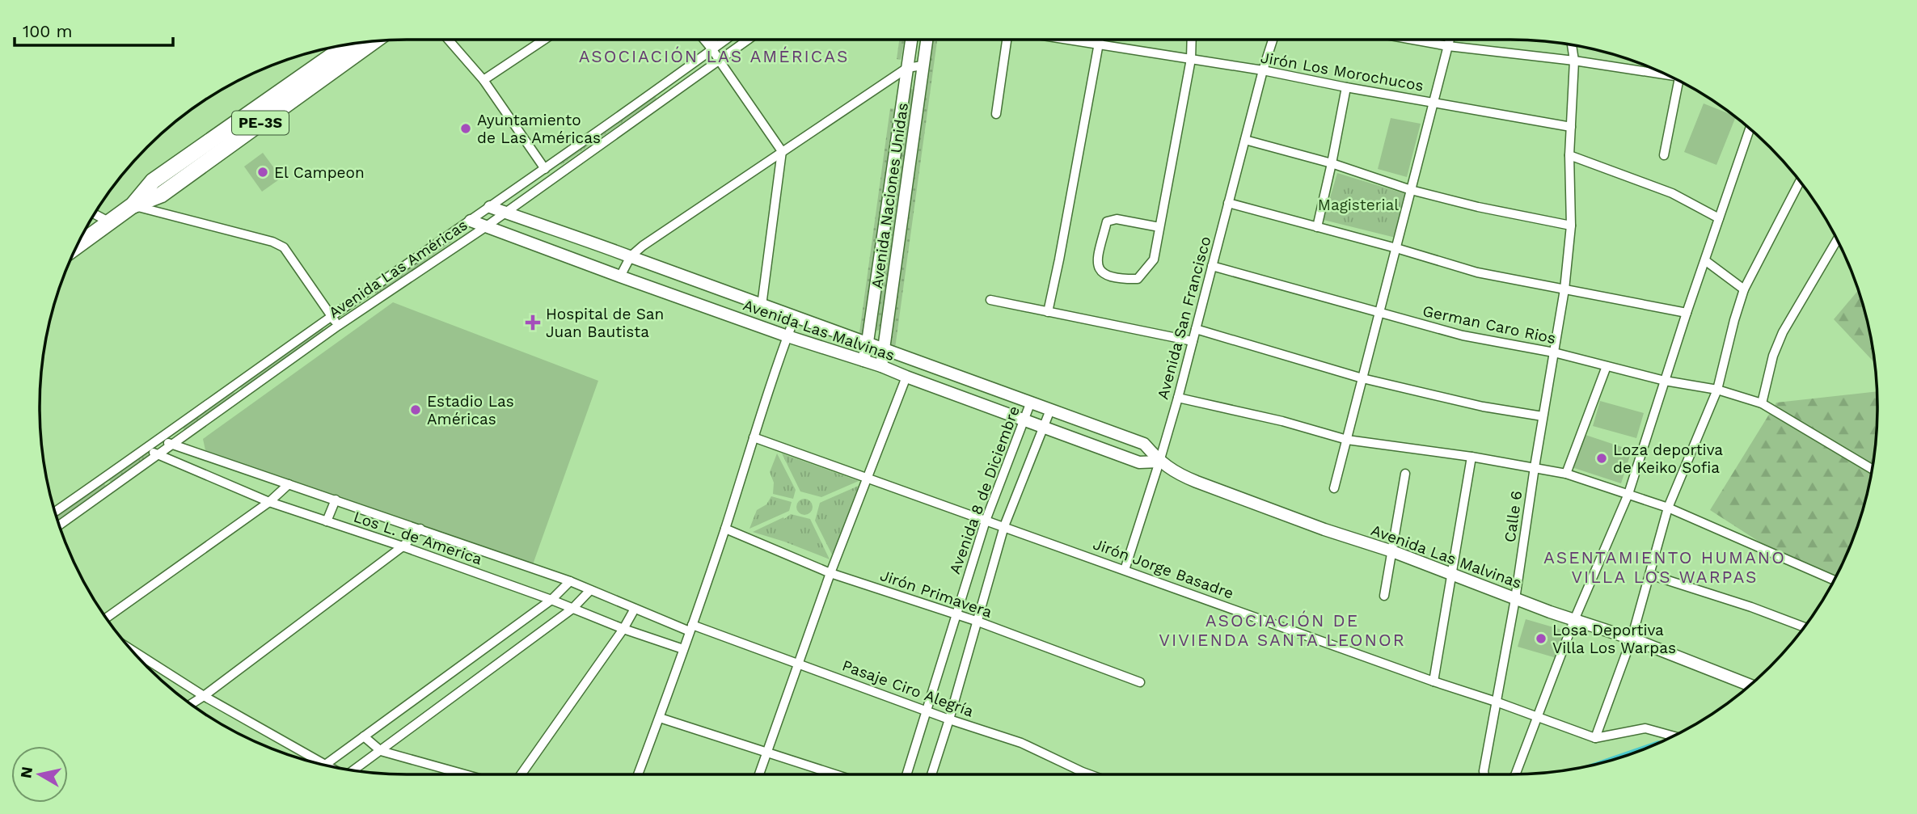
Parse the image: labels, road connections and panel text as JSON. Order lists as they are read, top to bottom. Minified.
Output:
{"streets":{"highway":["PE-3S"],"street":["Jirón Los Morochucos","Avenida Naciones Unidas","Avenida Las Américas","Avenida San Francisco","German Caro Rios","Avenida Las Malvinas","Avenida 8 de Diciembre","Calle 6","Los L. de America","Jirón Jorge Basadre","Jirón Primavera","Pasaje Ciro Alegría"]},"crossings":[["Jirón Los Morochucos","Avenida San Francisco"],["Jirón Los Morochucos","Calle 6"],["Avenida Naciones Unidas","Avenida Las Malvinas"],["Avenida Las Américas","Avenida Las Malvinas"],["Avenida Las Américas","Los L. de America"],["Avenida San Francisco","German Caro Rios"],["Avenida San Francisco","Avenida Las Malvinas"],["Avenida San Francisco","Jirón Jorge Basadre"],["German Caro Rios","Calle 6"],["Avenida Las Malvinas","Avenida 8 de Diciembre"],["Avenida Las Malvinas","Calle 6"],["Avenida 8 de Diciembre","Jirón Jorge Basadre"],["Avenida 8 de Diciembre","Jirón Primavera"],["Avenida 8 de Diciembre","Pasaje Ciro Alegría"],["Calle 6","Jirón Jorge Basadre"],["Los L. de America","Pasaje Ciro Alegría"]],"districts":["ASOCIACIÓN LAS AMÉRICAS","ASENTAMIENTO HUMANO VILLA LOS WARPAS","ASOCIACIÓN DE VIVIENDA SANTA LEONOR"],"parks":["Magisterial"],"places":{"other":["Ayuntamiento de Las Américas","El Campeon","Estadio Las Américas","Loza deportiva de Keiko Sofia","Losa Deportiva Villa Los Warpas"],"health":["Hospital de San Juan Bautista"]},"scale_bar":"100 m","north":"left"}
